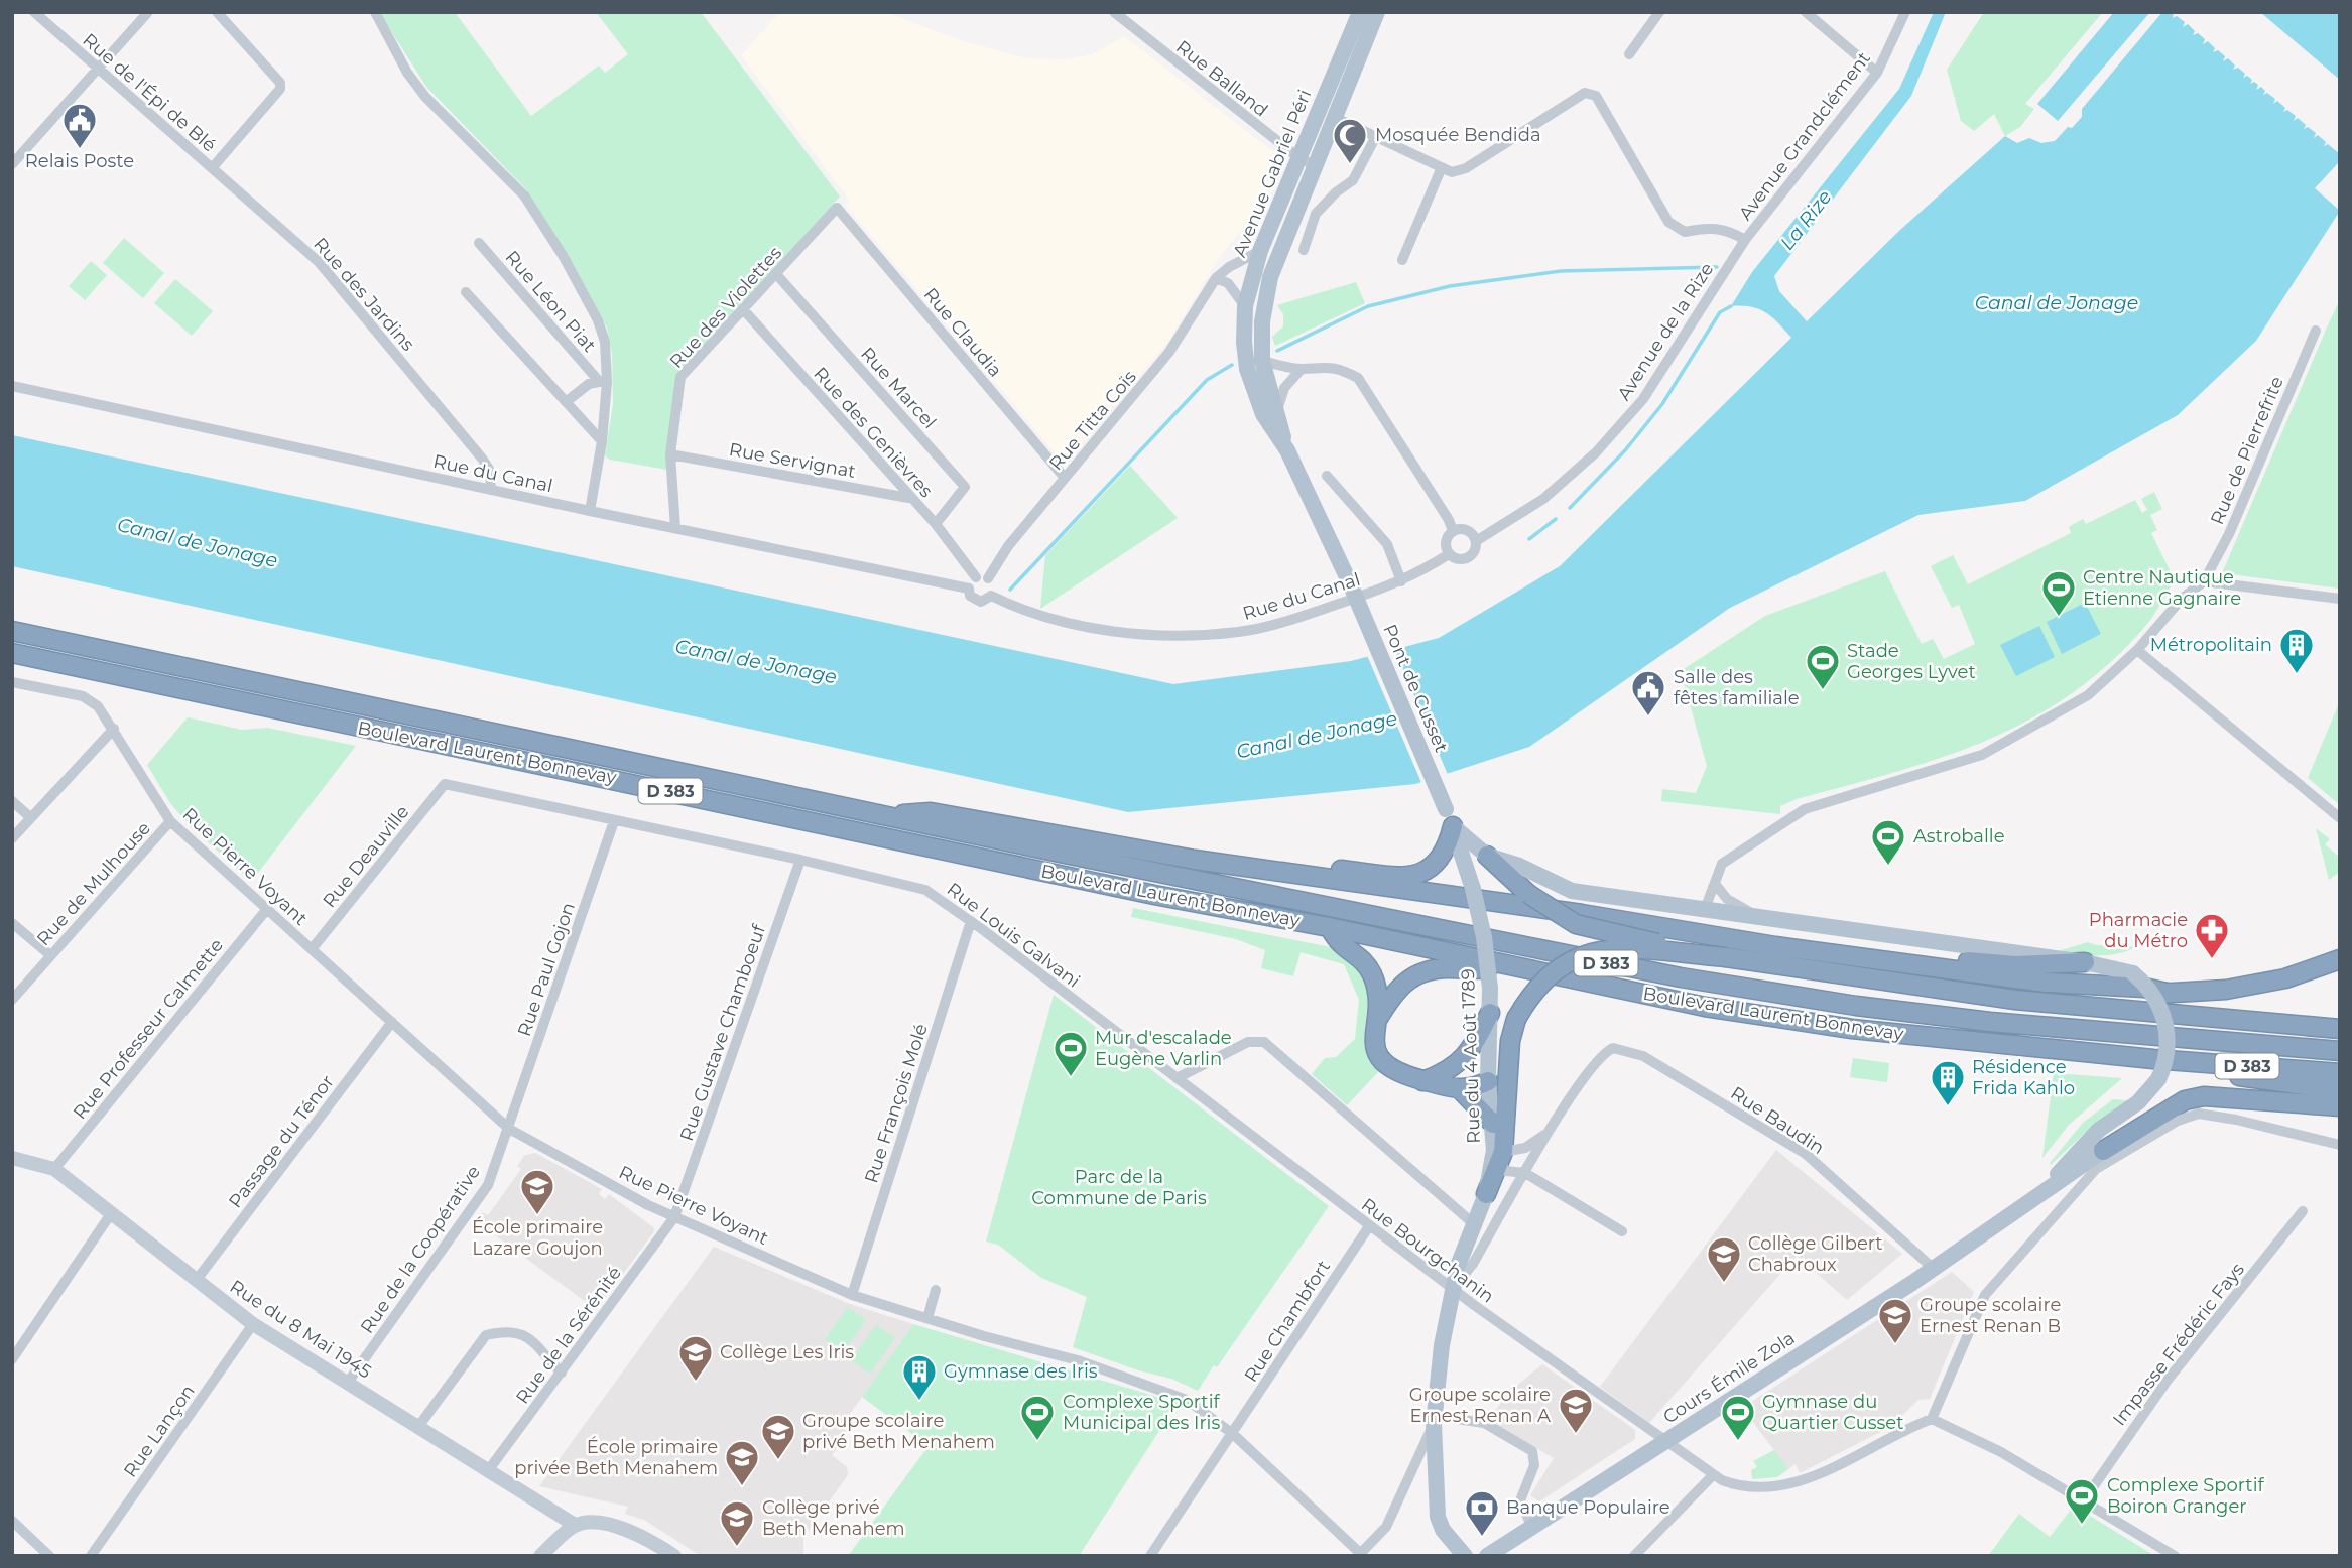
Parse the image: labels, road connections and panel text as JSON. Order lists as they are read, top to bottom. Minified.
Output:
{"streets":{"highway":["Boulevard Laurent Bonnevay","D 383"],"main road":["Avenue Gabriel Péri","Pont de Cusset","Rue du 4 Août 1789","Cours Émile Zola"],"street":["Rue Balland","Rue de l'Épi de Blé","Avenue Grandclément","Rue des Jardins","Rue Léon Piat","Rue des Violettes","Avenue de la Rize","Rue Claudia","Rue Marcel","Rue Titta Coïs","Rue des Genièvres","Rue de Pierrefrite","Rue Servignat","Rue du Canal","Rue Deauville","Rue Pierre Voyant","Rue de Mulhouse","Rue Louis Galvani","Rue Paul Gojon","Rue Professeur Calmette","Rue Gustave Chamboeuf","Rue François Molé","Rue Baudin","Passage du Ténor","Rue de la Coopérative","Rue Bourgchanin","Rue Chambfort","Rue du 8 Mai 1945","Rue de la Sérénité","Impasse Frédéric Fays","Rue Lançon"]},"crossings":[["Rue Balland","Avenue Gabriel Péri"],["Rue de l'Épi de Blé","Rue des Jardins"],["Avenue Grandclément","Avenue de la Rize"],["Avenue Gabriel Péri","Rue Titta Coïs"],["Rue des Jardins","Rue du Canal"],["Rue des Violettes","Rue Claudia"],["Rue des Violettes","Rue Marcel"],["Rue des Violettes","Rue des Genièvres"],["Rue des Violettes","Rue Servignat"],["Rue des Violettes","Rue du Canal"],["Avenue de la Rize","Rue du Canal"],["Rue Claudia","Rue Titta Coïs"],["Rue Marcel","Rue des Genièvres"],["Rue Titta Coïs","Rue des Genièvres"],["Rue Titta Coïs","Rue du Canal"],["Rue des Genièvres","Rue Servignat"],["Rue des Genièvres","Rue du Canal"],["Pont de Cusset","Rue du 4 Août 1789"],["Rue Deauville","Rue Pierre Voyant"],["Rue Deauville","Rue Louis Galvani"],["Rue Pierre Voyant","Rue de Mulhouse"],["Rue Pierre Voyant","Rue Paul Gojon"],["Rue Pierre Voyant","Rue Professeur Calmette"],["Rue Pierre Voyant","Rue Gustave Chamboeuf"],["Rue Pierre Voyant","Rue du 4 Août 1789"],["Rue Pierre Voyant","Rue François Molé"],["Rue Pierre Voyant","Passage du Ténor"],["Rue Pierre Voyant","Rue de la Coopérative"],["Rue Pierre Voyant","Rue Chambfort"],["Rue Pierre Voyant","Rue de la Sérénité"],["Rue Louis Galvani","Rue Paul Gojon"],["Rue Louis Galvani","Rue Gustave Chamboeuf"],["Rue Louis Galvani","Rue François Molé"],["Rue Louis Galvani","Rue Bourgchanin"],["Rue Paul Gojon","Rue de la Coopérative"],["Rue Professeur Calmette","Rue du 8 Mai 1945"],["Rue Gustave Chamboeuf","Rue de la Sérénité"],["Rue du 4 Août 1789","Rue Bourgchanin"],["Rue Baudin","Cours Émile Zola"],["Passage du Ténor","Rue du 8 Mai 1945"],["Rue de la Coopérative","Rue du 8 Mai 1945"],["Rue Bourgchanin","Rue Chambfort"],["Rue Bourgchanin","Cours Émile Zola"],["Rue du 8 Mai 1945","Rue de la Sérénité"],["Rue du 8 Mai 1945","Rue Lançon"]],"water":["La Rize","Canal de Jonage"],"parks":["Parc de la Commune de Paris"],"places":{"public building":["Relais Poste","Salle des fêtes familiale"],"mosque":["Mosquée Bendida"],"sports":["Centre Nautique Etienne Gagnaire","Stade Georges Lyvet","Astroballe","Mur d'escalade Eugène Varlin","Complexe Sportif Municipal des Iris","Gymnase du Quartier Cusset","Complexe Sportif Boiron Granger"],"building":["Métropolitain","Résidence Frida Kahlo","Gymnase des Iris"],"pharmacy":["Pharmacie du Métro"],"school or university":["École primaire Lazare Goujon","Collège Gilbert Chabroux","Groupe scolaire Ernest Renan B","Collège Les Iris","Groupe scolaire Ernest Renan A","Groupe scolaire privé Beth Menahem","École primaire privée Beth Menahem","Collège privé Beth Menahem"],"bank":["Banque Populaire"]}}
